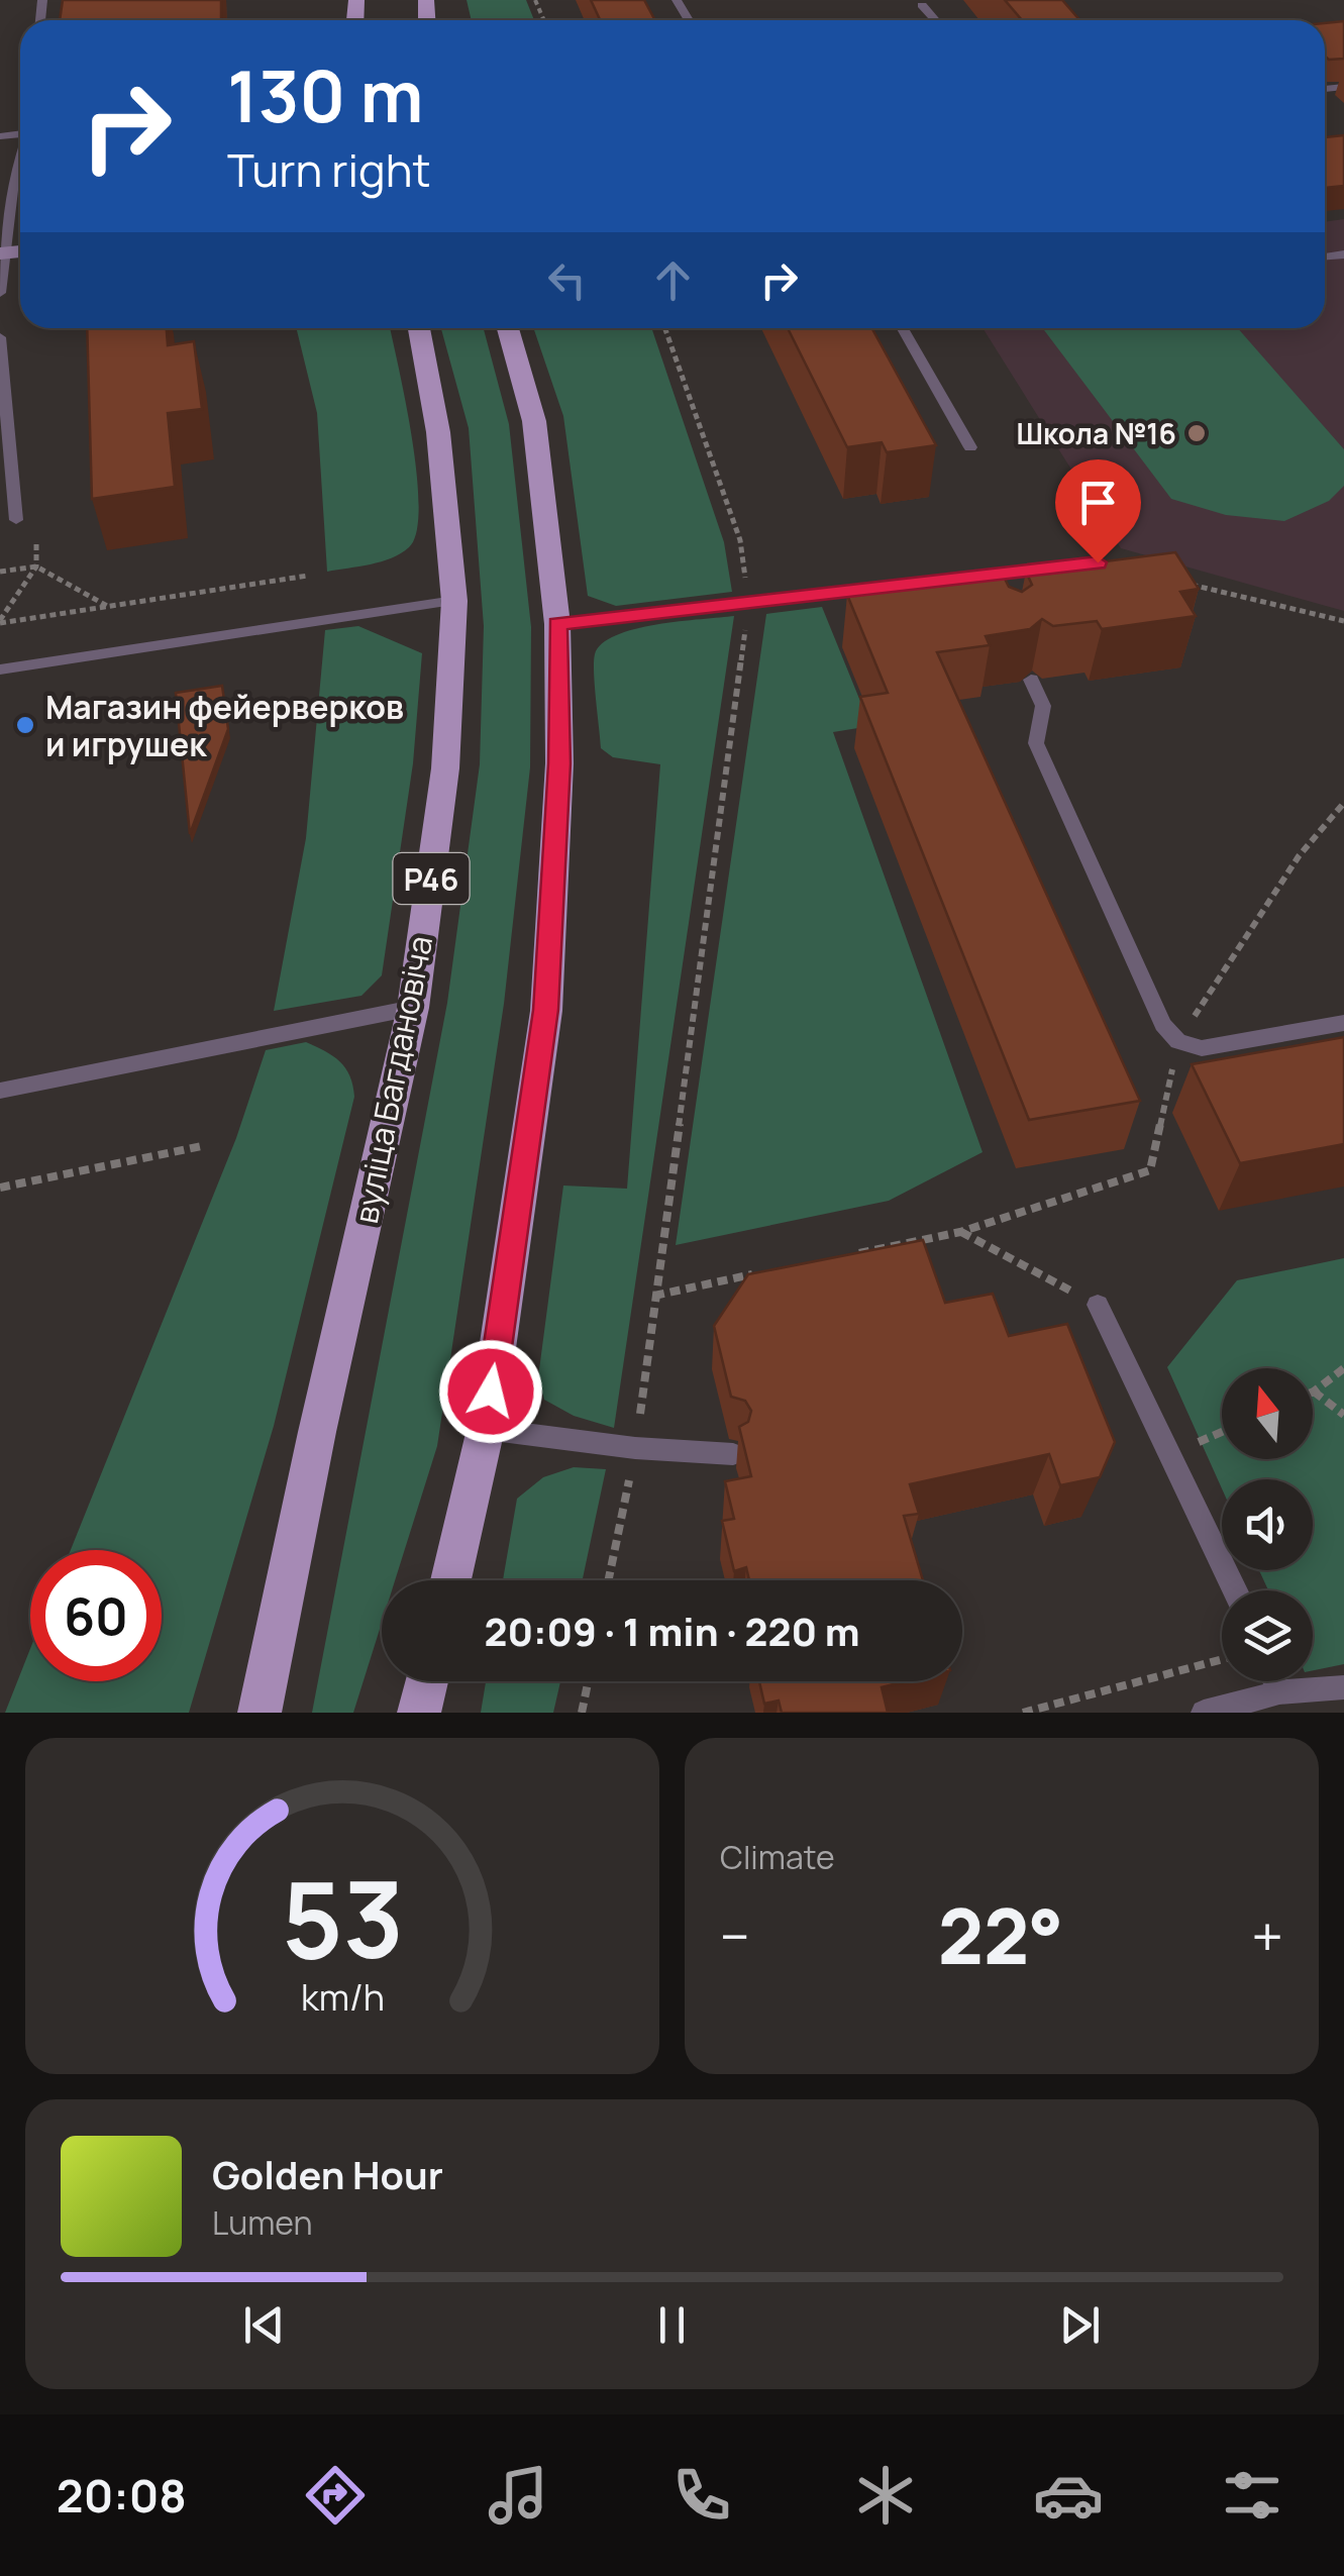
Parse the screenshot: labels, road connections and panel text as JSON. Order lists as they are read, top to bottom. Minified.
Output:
{"streets":{"main road":["Р46","вуліца Багдановіча"]},"places":["Школа №16","Магазин фейерверков и игрушек"],"north":"top","page":{"turn":["130 m","Turn right"],"limit":"60","trip":"20:09 · 1 min · 220 m","tile":"Climate","heat":["−","22°","+"],"song":["Golden Hour","Lumen"],"tabs":"20:08","gauge":["53","km/h"]}}
